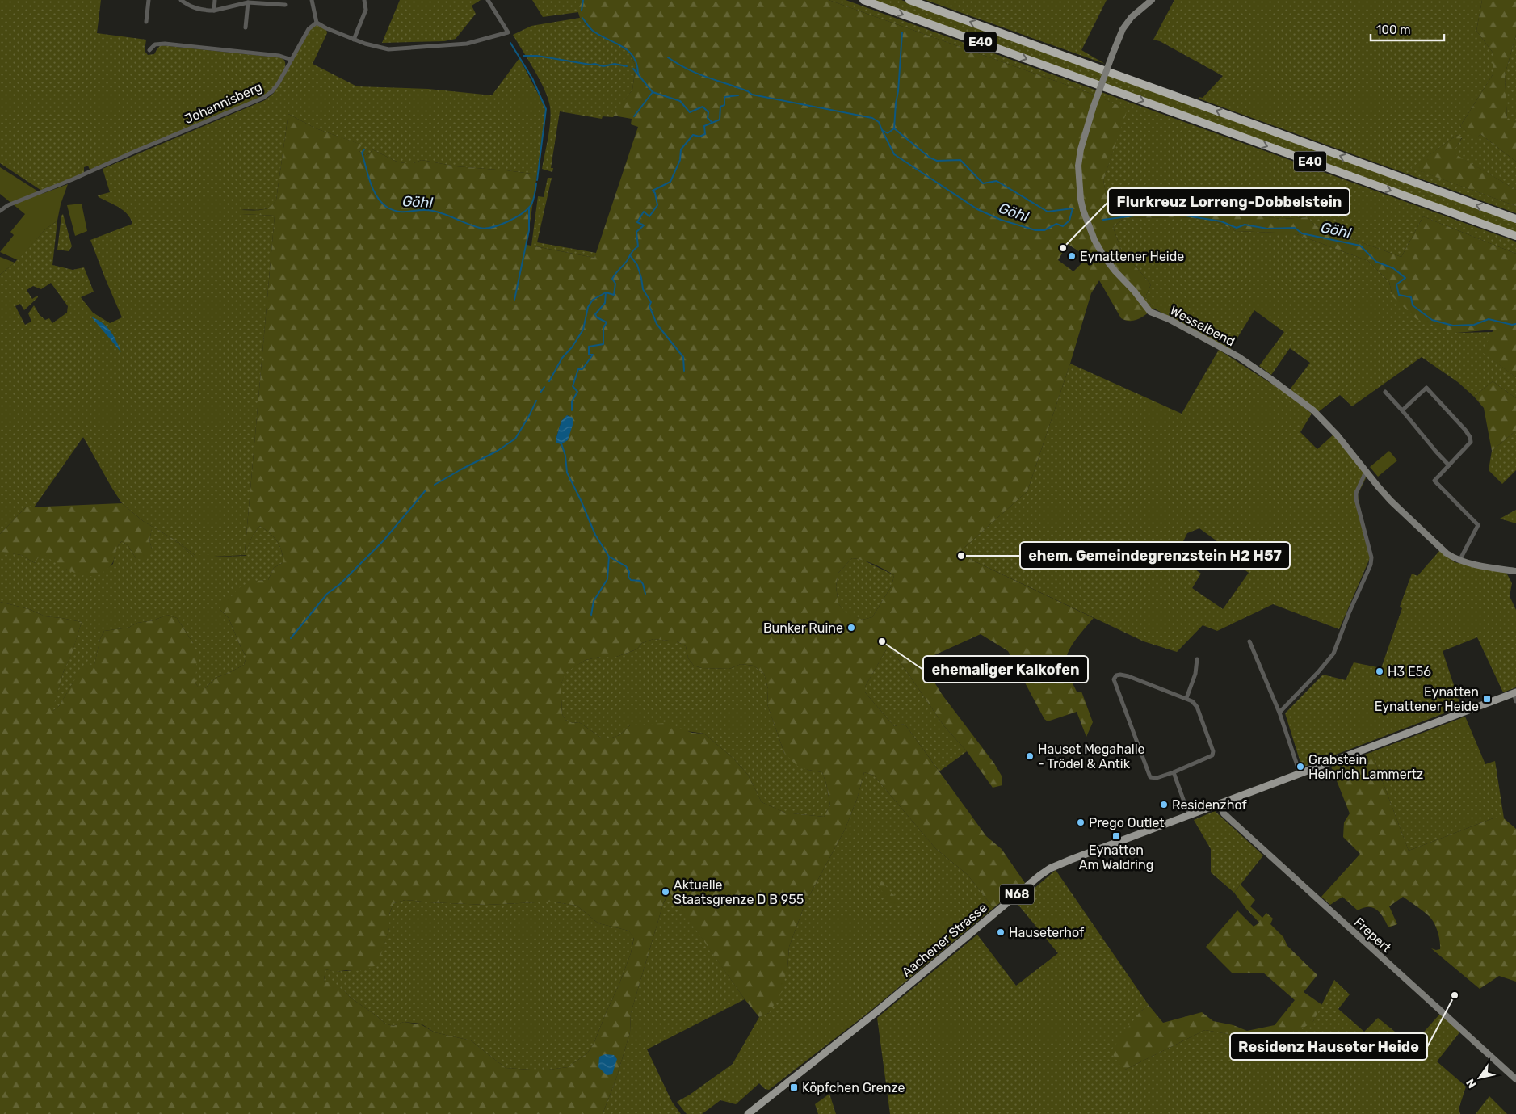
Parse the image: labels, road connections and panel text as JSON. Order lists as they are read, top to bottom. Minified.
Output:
{"streets":{"highway":["E40"],"main road":["N68","Aachener Strasse"],"street":["Johannisberg","Wesselbend","Frepert"]},"crossings":[["Frepert","Aachener Strasse"]],"water":["Göhl"],"places":{"other":["Flurkreuz Lorreng-Dobbelstein","Eynattener Heide","ehem. Gemeindegrenzstein H2 H57","Bunker Ruine","ehemaliger Kalkofen","H3 E56","Hauset Megahalle - Trödel & Antik","Grabstein Heinrich Lammertz","Residenzhof","Prego Outlet","Aktuelle Staatsgrenze D B 955","Hauseterhof","Residenz Hauseter Heide"],"transit":["Eynatten Eynattener Heide","Eynatten Am Waldring","Köpfchen Grenze"]},"scale_bar":"100 m","north":"bottom left"}
